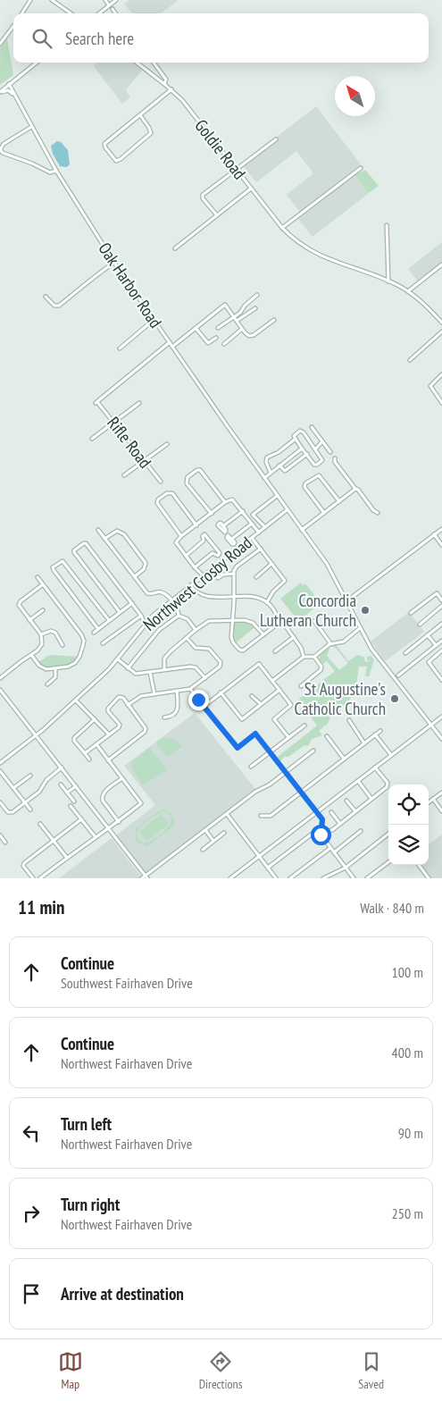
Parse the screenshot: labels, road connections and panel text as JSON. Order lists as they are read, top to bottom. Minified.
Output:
{"streets":{"street":["Goldie Road","Oak Harbor Road","Rifle Road","Northwest Crosby Road"]},"crossings":[["Oak Harbor Road","Rifle Road"],["Oak Harbor Road","Northwest Crosby Road"]],"places":["Concordia Lutheran Church","St Augustine's Catholic Church"],"north":"top left","page":{"search":"Search here","heading":["11 min","Walk · 840 m"],"list":[["Continue","Southwest Fairhaven Drive","100 m"],["Continue","Northwest Fairhaven Drive","400 m"],["Turn left","Northwest Fairhaven Drive","90 m"],["Turn right","Northwest Fairhaven Drive","250 m"],"Arrive at destination"],"nav":["Map","Directions","Saved"]}}
